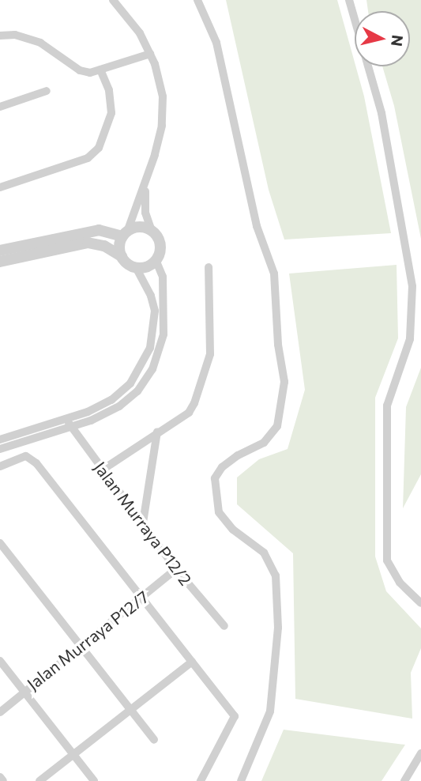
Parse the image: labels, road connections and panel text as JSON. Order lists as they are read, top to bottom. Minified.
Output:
{"streets":{"street":["Jalan Murraya P12/2","Jalan Murraya P12/7"]},"crossings":[["Jalan Murraya P12/2","Jalan Murraya P12/7"]],"north":"right"}
